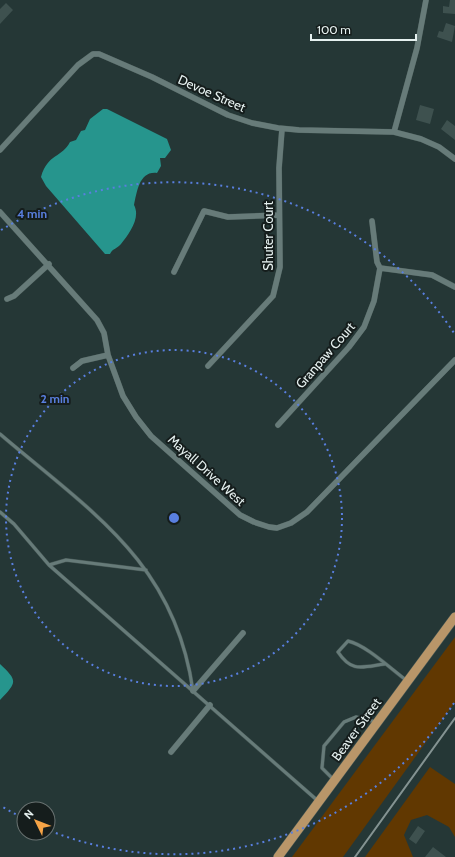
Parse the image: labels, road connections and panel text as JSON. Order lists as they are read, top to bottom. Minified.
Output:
{"streets":{"main road":["Beaver Street"],"street":["Devoe Street","Shuter Court","Granpaw Court","Mayall Drive West"]},"crossings":[["Devoe Street","Shuter Court"]],"scale_bar":"100 m","north":"top left","rings":["4 min","2 min"]}
